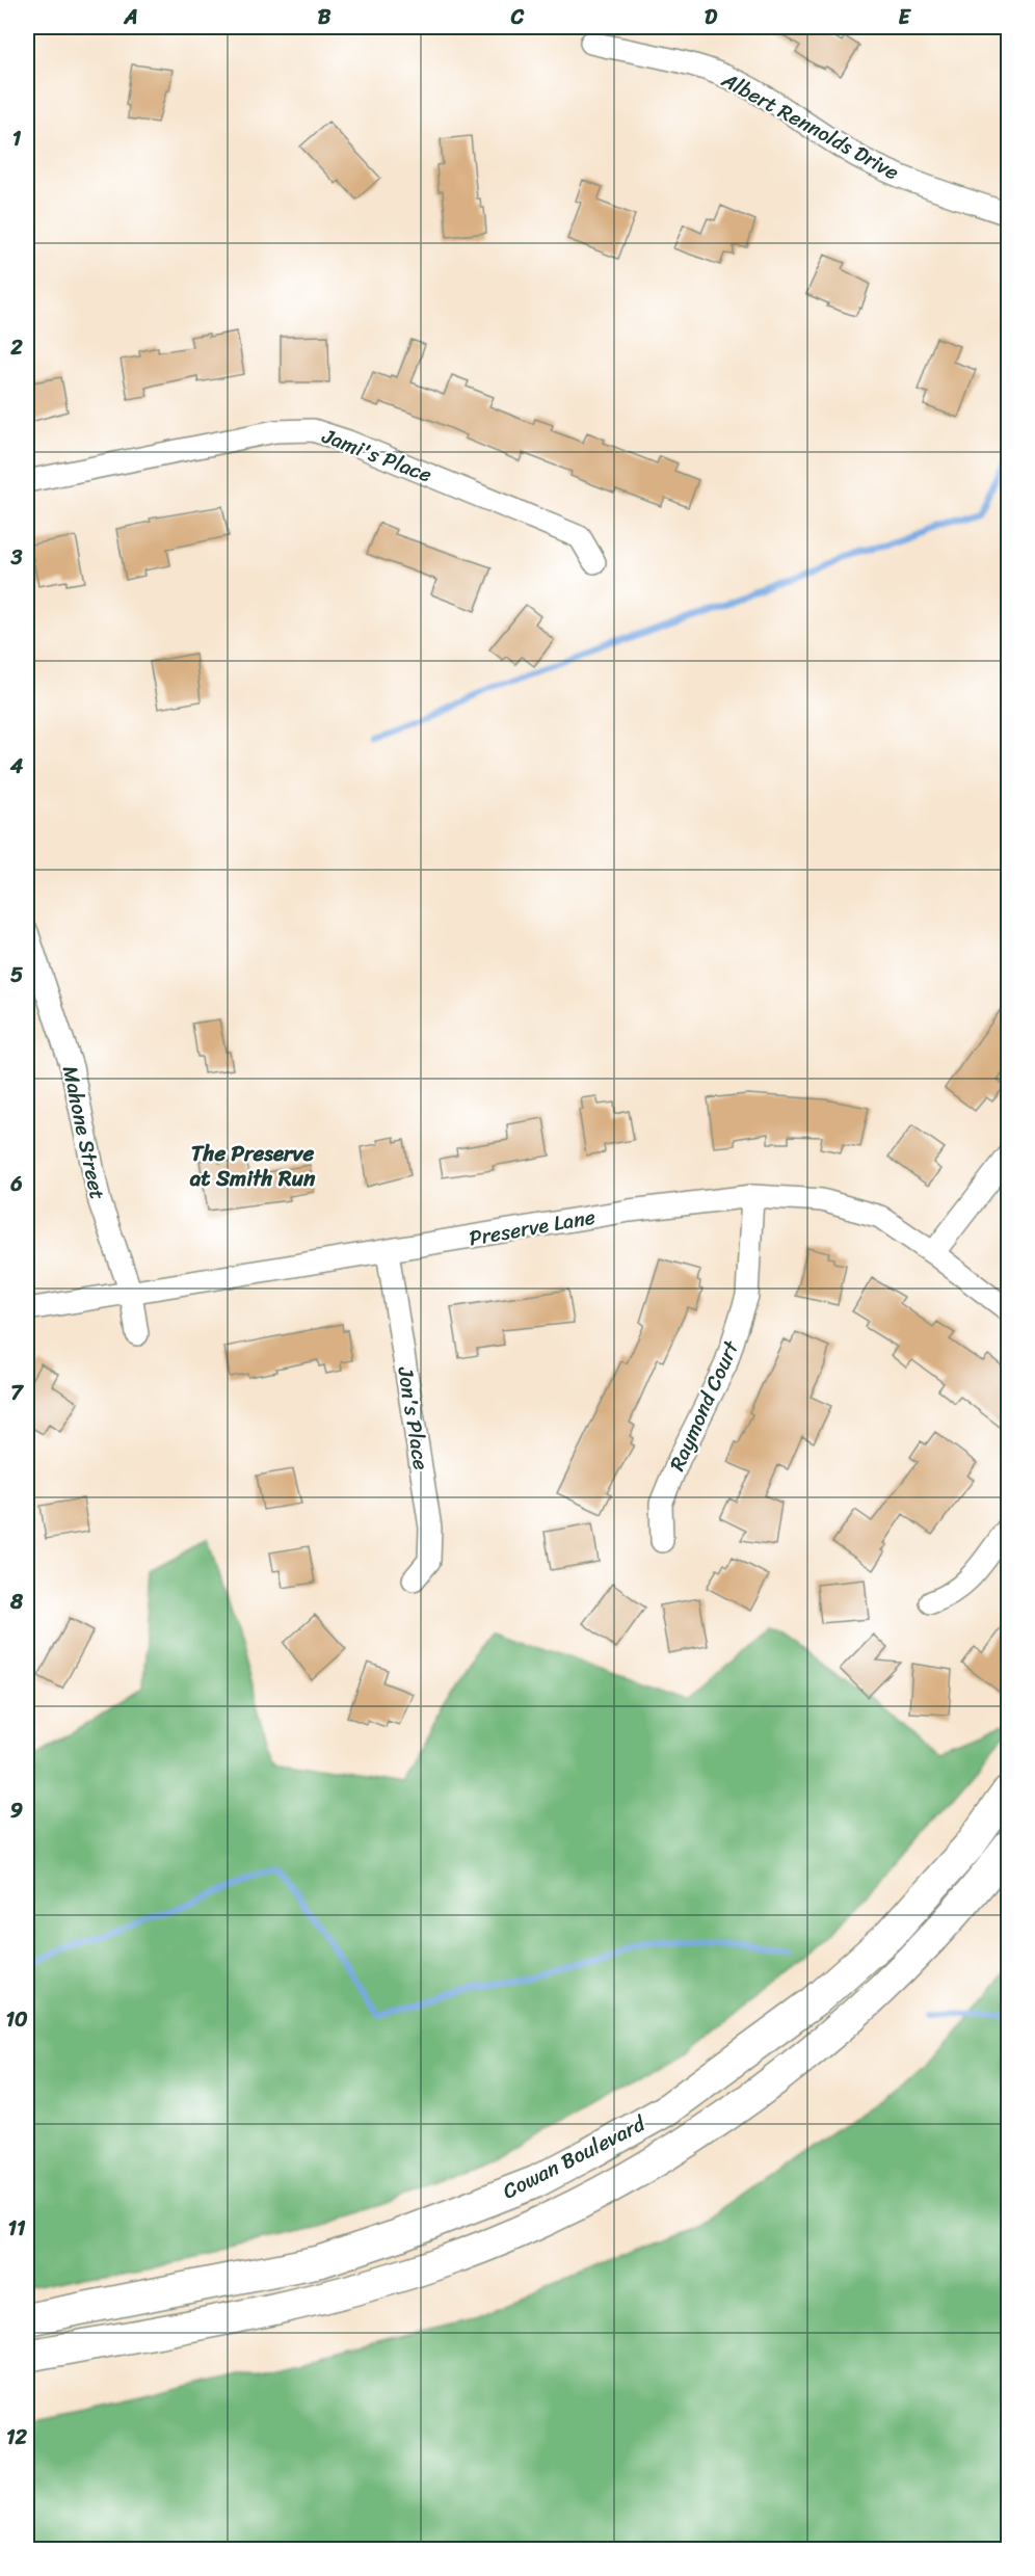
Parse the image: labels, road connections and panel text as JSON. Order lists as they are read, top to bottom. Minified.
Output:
{"streets":{"main road":["Cowan Boulevard"],"street":["Albert Rennolds Drive","Jami's Place","Mahone Street","Preserve Lane","Raymond Court","Jon's Place"]},"crossings":[["Mahone Street","Preserve Lane"],["Preserve Lane","Raymond Court"],["Preserve Lane","Jon's Place"]],"districts":["The Preserve at Smith Run"],"grid":{"columns":["A","B","C","D","E"],"rows":["1","2","3","4","5","6","7","8","9","10","11","12"]}}
